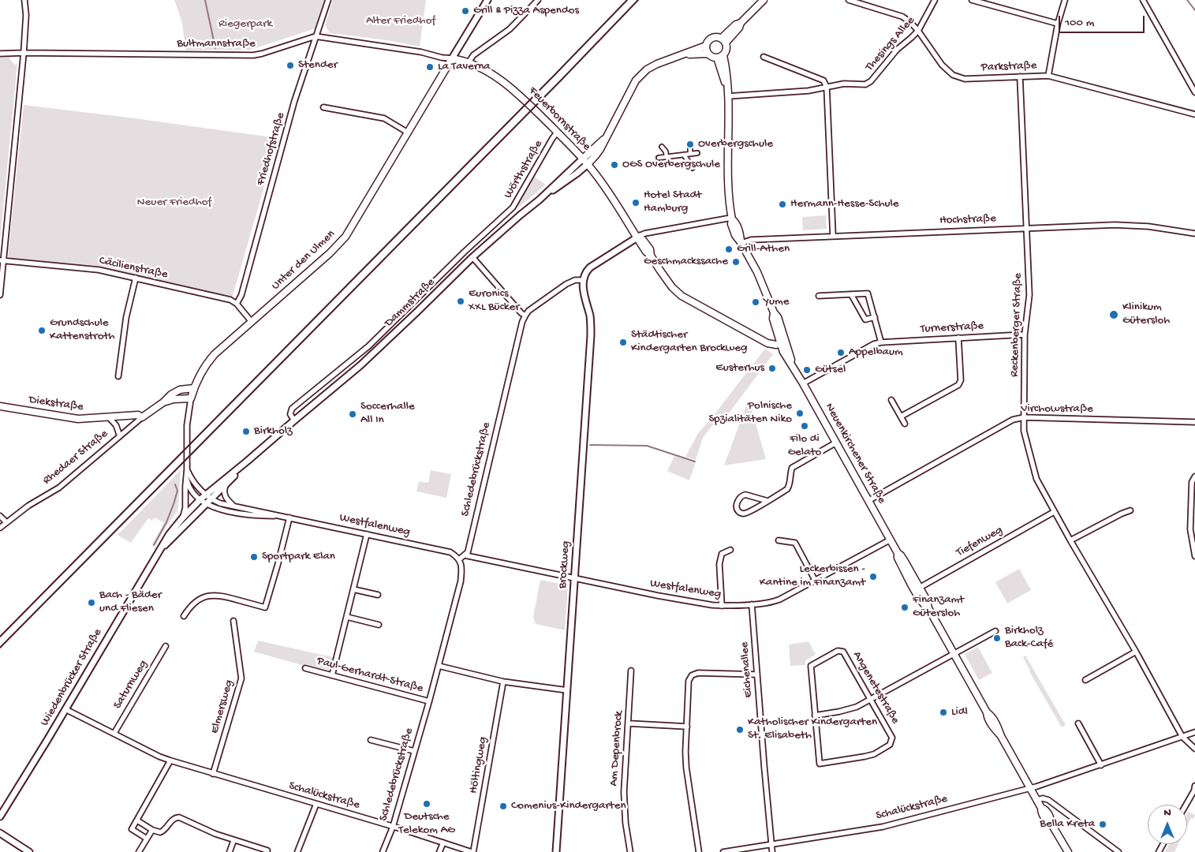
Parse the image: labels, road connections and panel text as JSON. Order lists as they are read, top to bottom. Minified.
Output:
{"streets":{"main road":["Feuerbornstraße","Unter den Ulmen","Dammstraße","Diekstraße","Neuenkirchener Straße","Rhedaer Straße"],"street":["Bultmannstraße","Thesings Allee","Parkstraße","Friedhofstraße","Wörthstraße","Hochstraße","Cäcilienstraße","Reckenberger Straße","Turnerstraße","Virchowstraße","Schledebrückstraße","Westfalenweg","Tiefenweg","Brockweg","Eichenallee","Paul-Gerhardt-Straße","Wiedenbrücker Straße","Saturnweg","Angenetestraße","Elmersweg","Am Depenbrock","Höltingweg","Schalückstraße"]},"crossings":[["Bultmannstraße","Feuerbornstraße"],["Bultmannstraße","Friedhofstraße"],["Bultmannstraße","Unter den Ulmen"],["Thesings Allee","Parkstraße"],["Thesings Allee","Neuenkirchener Straße"],["Parkstraße","Reckenberger Straße"],["Feuerbornstraße","Wörthstraße"],["Feuerbornstraße","Unter den Ulmen"],["Feuerbornstraße","Dammstraße"],["Feuerbornstraße","Neuenkirchener Straße"],["Friedhofstraße","Cäcilienstraße"],["Wörthstraße","Dammstraße"],["Hochstraße","Reckenberger Straße"],["Hochstraße","Neuenkirchener Straße"],["Unter den Ulmen","Rhedaer Straße"],["Unter den Ulmen","Wiedenbrücker Straße"],["Dammstraße","Neuenkirchener Straße"],["Dammstraße","Westfalenweg"],["Dammstraße","Wiedenbrücker Straße"],["Reckenberger Straße","Turnerstraße"],["Reckenberger Straße","Virchowstraße"],["Reckenberger Straße","Tiefenweg"],["Reckenberger Straße","Schalückstraße"],["Turnerstraße","Neuenkirchener Straße"],["Diekstraße","Rhedaer Straße"],["Virchowstraße","Neuenkirchener Straße"],["Neuenkirchener Straße","Westfalenweg"],["Neuenkirchener Straße","Tiefenweg"],["Neuenkirchener Straße","Schalückstraße"],["Schledebrückstraße","Westfalenweg"],["Schledebrückstraße","Paul-Gerhardt-Straße"],["Schledebrückstraße","Schalückstraße"],["Westfalenweg","Brockweg"],["Westfalenweg","Eichenallee"],["Westfalenweg","Wiedenbrücker Straße"],["Eichenallee","Schalückstraße"],["Wiedenbrücker Straße","Schalückstraße"],["Saturnweg","Schalückstraße"],["Elmersweg","Schalückstraße"],["Höltingweg","Schalückstraße"]],"parks":["Alter Friedhof","Riegerpark","Neuer Friedhof"],"places":["Grill & Pizza Aspendos","Stender","La Taverna","Overbergschule","OGS Overbergschule","Hotel Stadt Hamburg","Hermann-Hesse-Schule","Grill-Athen","Geschmackssache","Euronics XXL Bücker","Yume","Klinikum Gütersloh","Grundschule Kattenstroth","Städtischer Kindergarten Brockweg","Appelbaum","Eusterhus","Gütsel","Polnische Spzialitäten Niko","Soccerhalle All In","Filo di Gelato","Birkholz","Sportpark Elan","Leckerbissen - Kantine im Finanzamt","Bach - Bäder und Fliesen","Finanzamt Gütersloh","Birkholz Back-Café","Lidl","Katholischer Kindergarten St. Elisabeth","Deutsche Telekom AG","Comenius-Kindergarten","Bella Kreta"],"scale_bar":"100 m","north":"top"}
